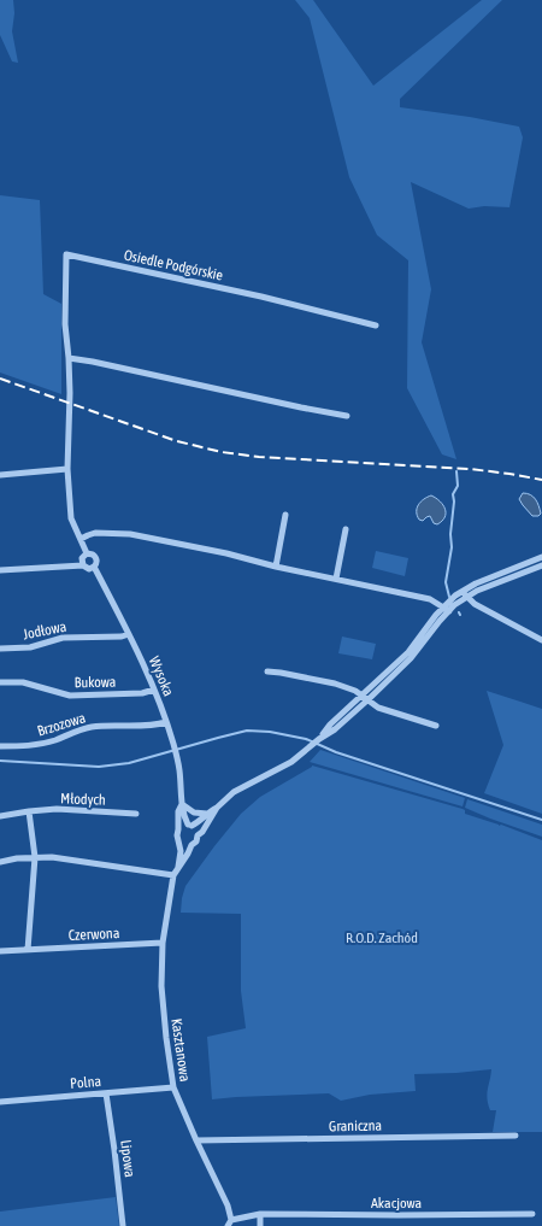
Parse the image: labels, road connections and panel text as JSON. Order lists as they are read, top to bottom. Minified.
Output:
{"streets":{"street":["Osiedle Podgórskie","Jodłowa","Wysoka","Bukowa","Brzozowa","Młodych","Czerwona","Kasztanowa","Polna","Graniczna","Lipowa","Akacjowa"]},"crossings":[["Jodłowa","Wysoka"],["Wysoka","Bukowa"],["Wysoka","Brzozowa"],["Wysoka","Kasztanowa"],["Czerwona","Kasztanowa"],["Kasztanowa","Polna"],["Kasztanowa","Graniczna"],["Kasztanowa","Akacjowa"],["Polna","Lipowa"]],"parks":["R.O.D. Zachód"]}
